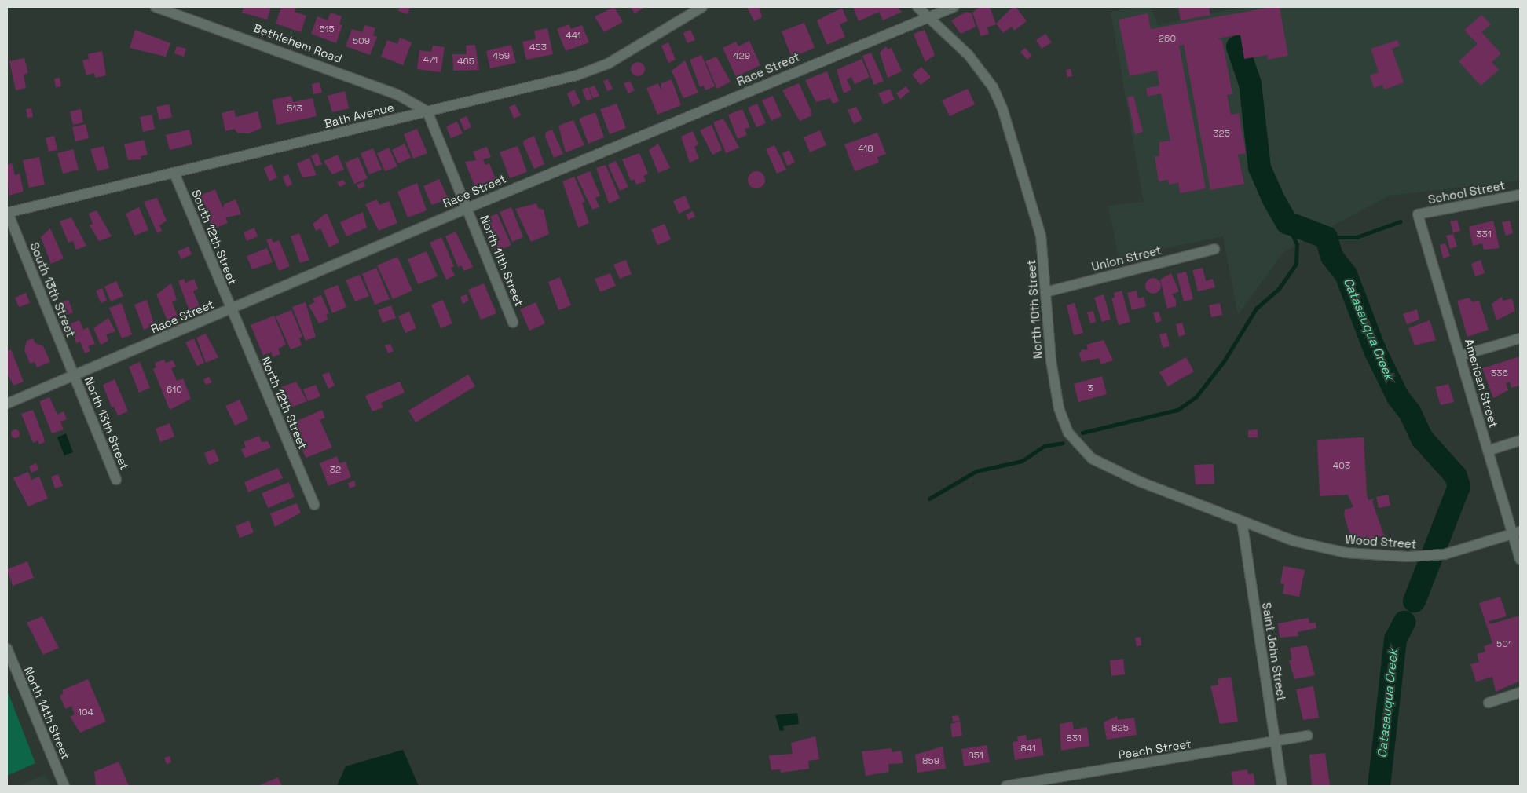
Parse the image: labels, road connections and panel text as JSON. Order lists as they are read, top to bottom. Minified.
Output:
{"streets":{"street":["Bethlehem Road","Race Street","Bath Avenue","School Street","South 12th Street","Union Street","North 11th Street","South 13th Street","North 10th Street","American Street","North 12th Street","North 13th Street","Wood Street","Saint John Street","North 14th Street","Peach Street"]},"crossings":[["Bethlehem Road","Bath Avenue"],["Bethlehem Road","North 11th Street"],["Race Street","South 12th Street"],["Race Street","North 11th Street"],["Race Street","South 13th Street"],["Race Street","North 10th Street"],["Race Street","North 12th Street"],["Race Street","North 13th Street"],["Bath Avenue","South 12th Street"],["Bath Avenue","North 11th Street"],["Bath Avenue","South 13th Street"],["School Street","American Street"],["South 12th Street","North 12th Street"],["Union Street","North 10th Street"],["South 13th Street","North 13th Street"],["North 10th Street","Wood Street"],["North 10th Street","Saint John Street"],["American Street","Wood Street"],["Wood Street","Saint John Street"],["Saint John Street","Peach Street"]],"water":["Catasauqua Creek"],"house_numbers":["515","441","260","509","453","459","429","471","465","513","325","418","331","336","3","610","403","32","501","104","825","831","841","851","859"]}
